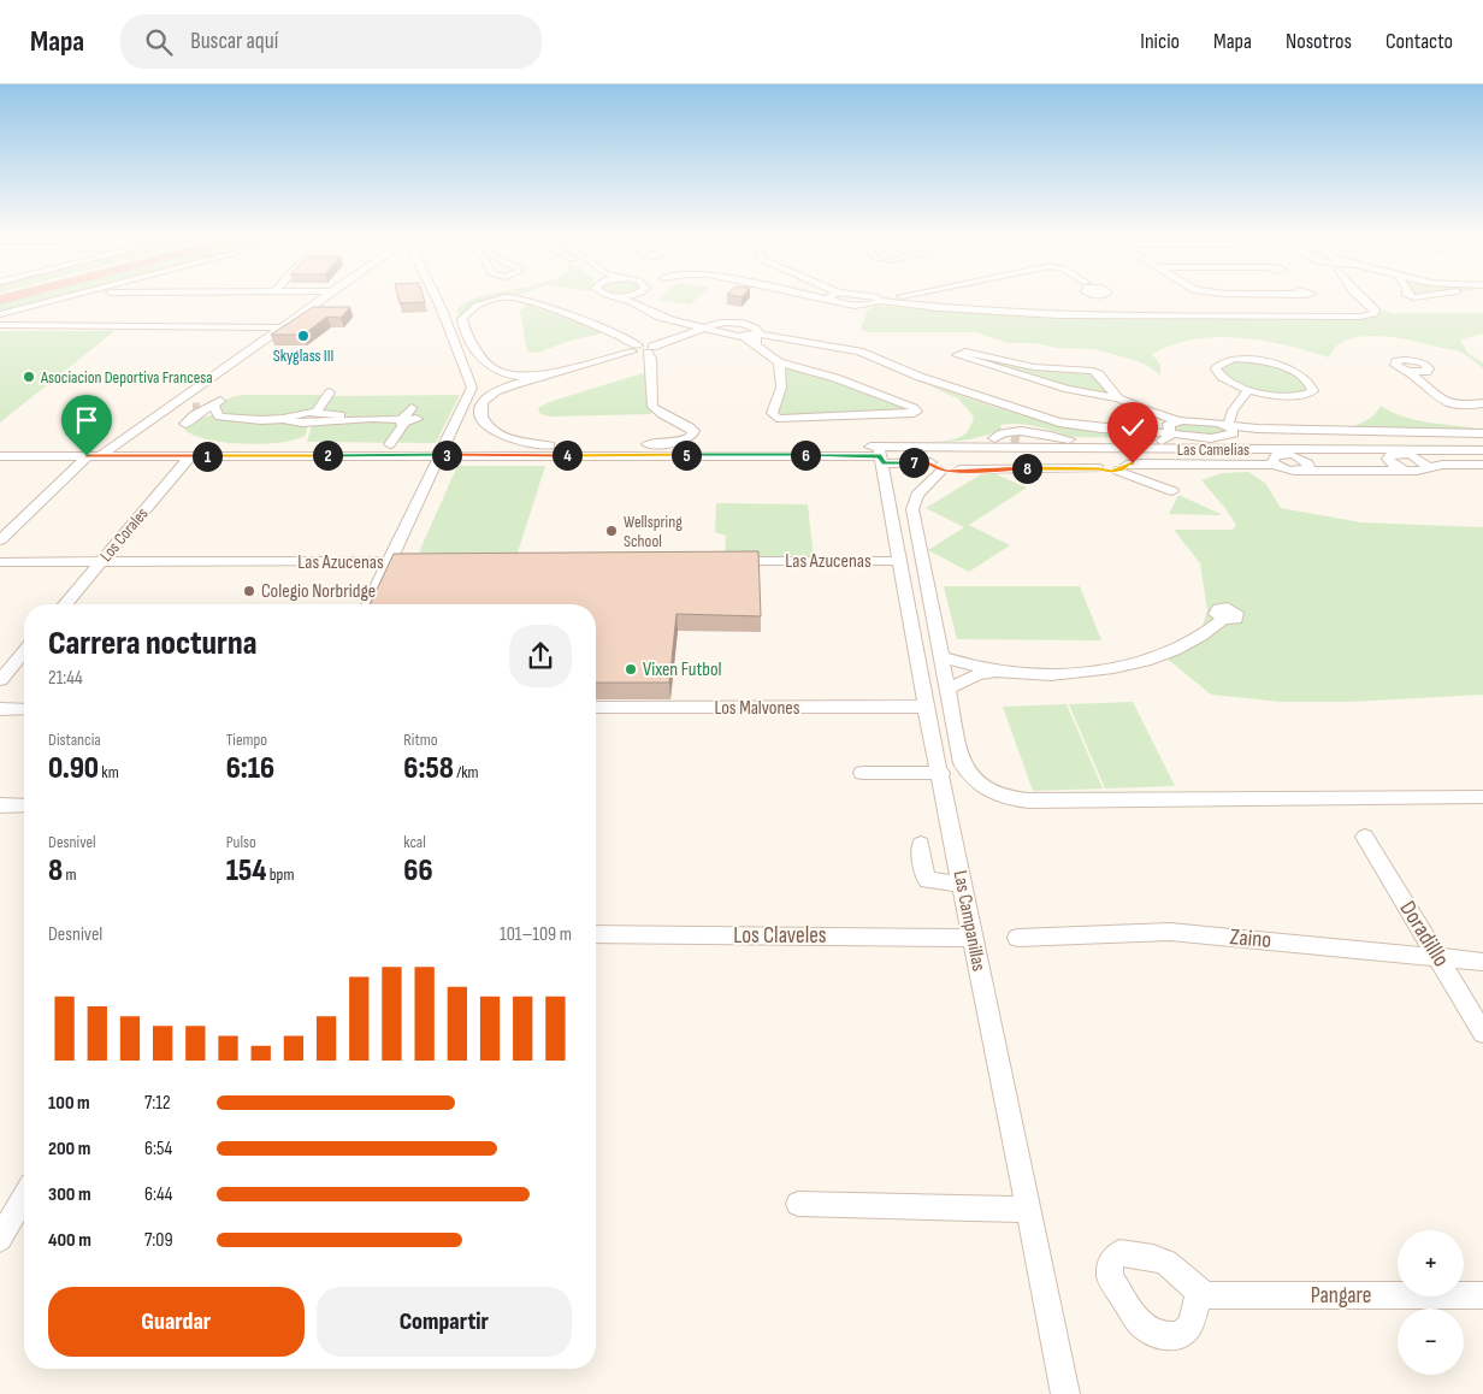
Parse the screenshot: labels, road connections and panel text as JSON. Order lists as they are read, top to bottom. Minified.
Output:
{"streets":{"street":["Las Camelias","Los Corales","Las Azucenas","Los Malvones","Las Campanillas","Doradilllo","Los Claveles","Zaino","Pangare"]},"crossings":[["Las Camelias","Los Corales"],["Las Camelias","Las Campanillas"],["Los Corales","Las Azucenas"],["Las Azucenas","Las Campanillas"],["Los Malvones","Las Campanillas"],["Las Campanillas","Los Claveles"],["Doradilllo","Zaino"]],"places":["Skyglass III","Asociacion Deportiva Francesa","Wellspring School","Colegio Norbridge","Vixen Futbol"],"page":{"header":"Mapa","search":"Buscar aquí","nav":["Inicio","Mapa","Nosotros","Contacto"],"pins":["2","3","4","5","6","1","7","8"],"heading":["Carrera nocturna","21:44"],"stats":[["Distancia","0.90 km"],["Tiempo","6:16"],["Ritmo","6:58 /km"],["Desnivel","8 m"],["Pulso","154 bpm"],["kcal","66"]],"chart":["Desnivel","101–109 m"],"list":[{"name":"100 m","note":"7:12"},{"name":"200 m","note":"6:54"},{"name":"300 m","note":"6:44"},{"name":"400 m","note":"7:09"}],"map_buttons":["+","−"],"buttons":["Guardar","Compartir"]}}
